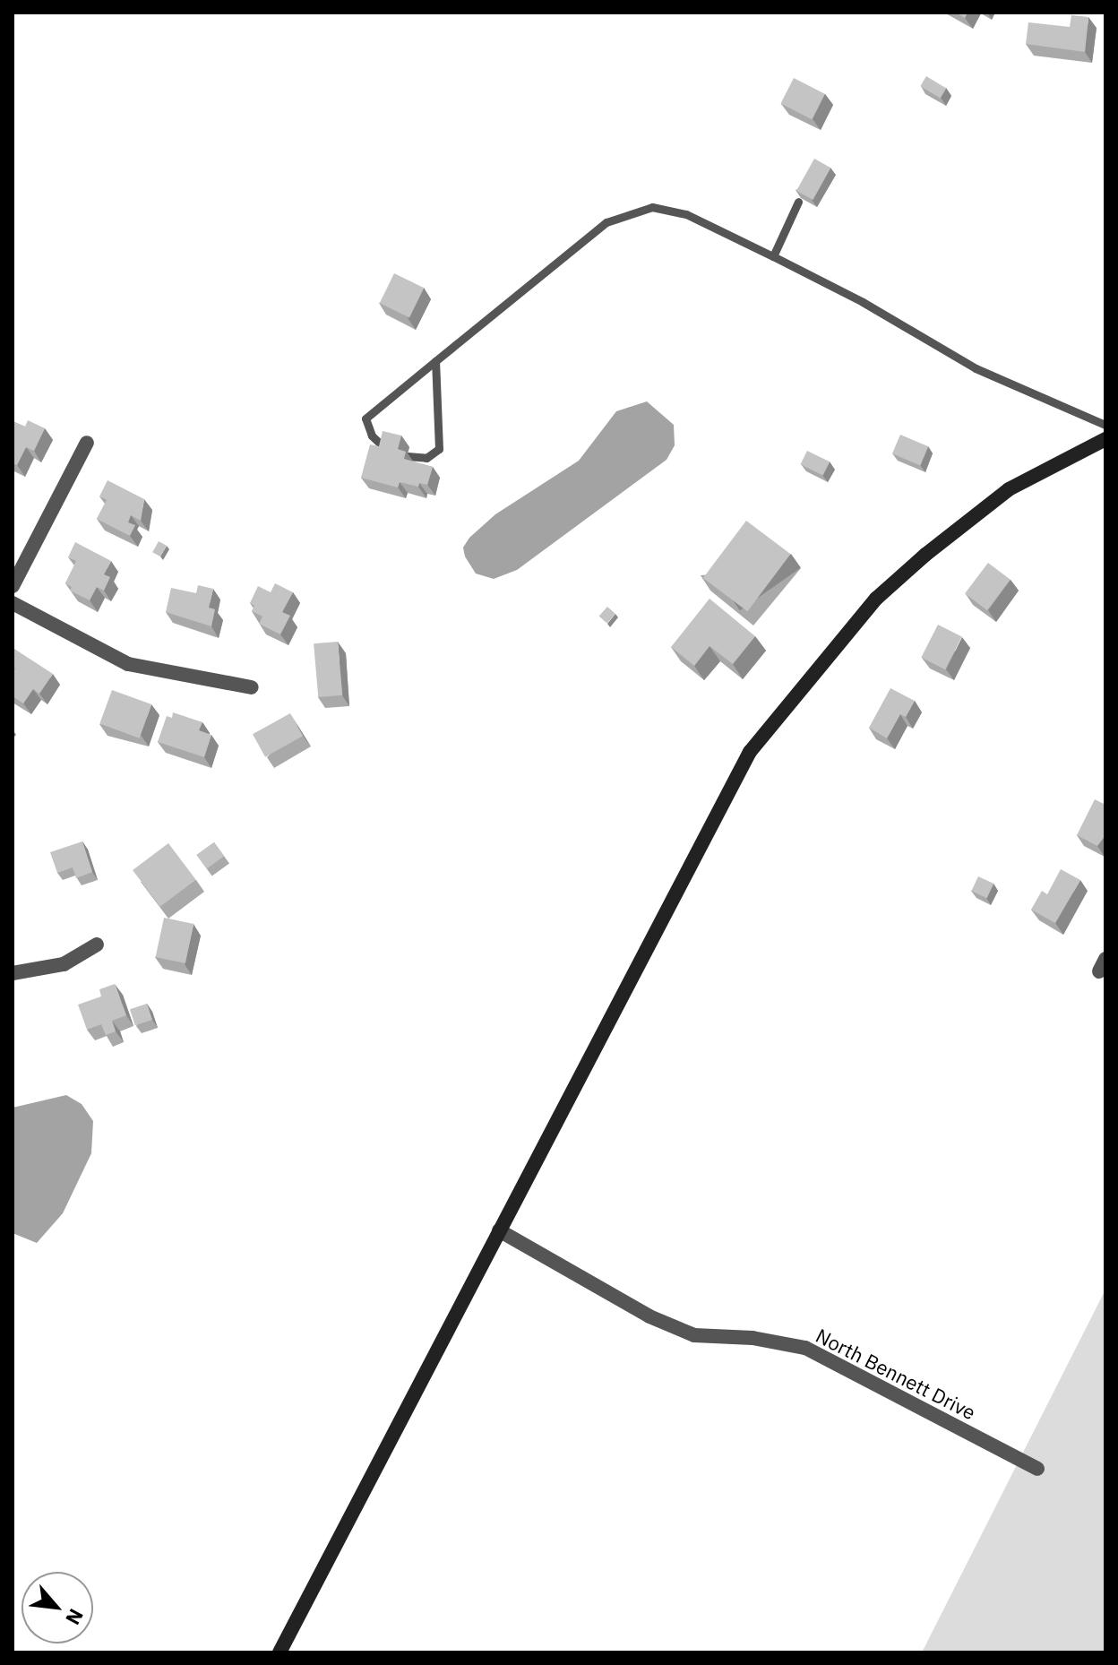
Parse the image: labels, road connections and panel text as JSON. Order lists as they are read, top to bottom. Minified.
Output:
{"streets":{"street":["North Bennett Drive"]},"north":"bottom right"}
